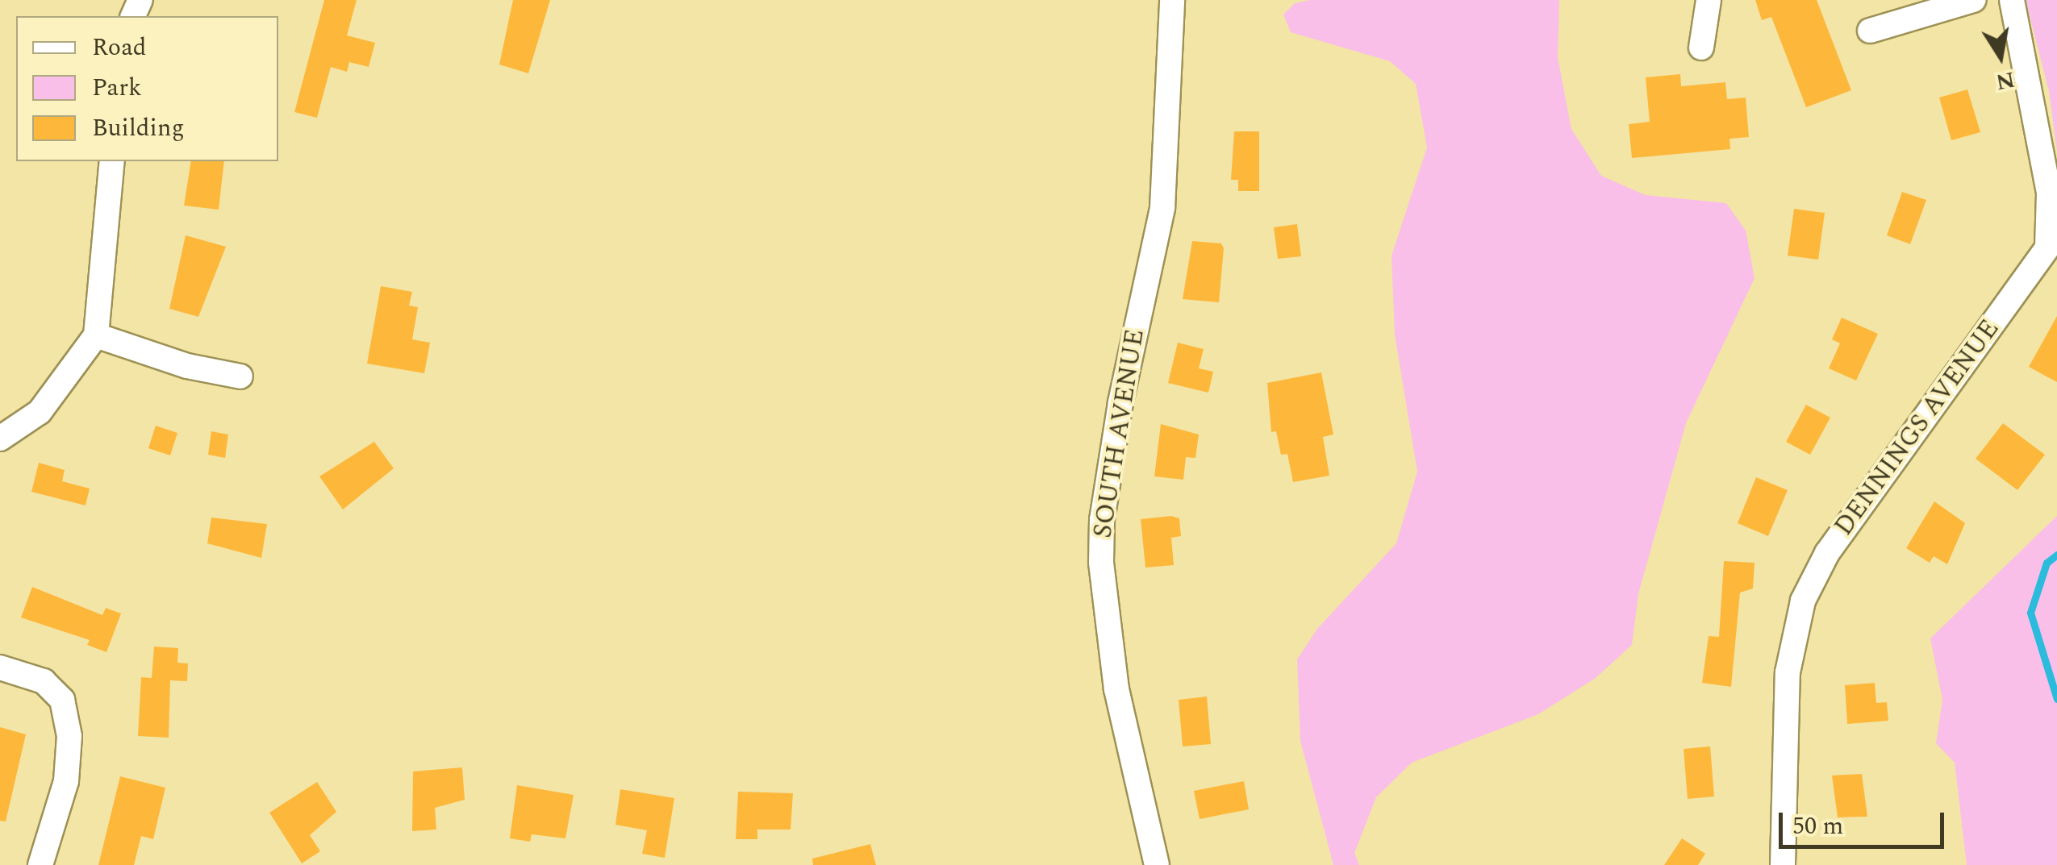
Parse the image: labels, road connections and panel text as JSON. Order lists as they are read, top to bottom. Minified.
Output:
{"streets":{"street":["DENNINGS AVENUE","SOUTH AVENUE"]},"legend":["Road","Park","Building"],"scale_bar":"50 m","north":"bottom"}
